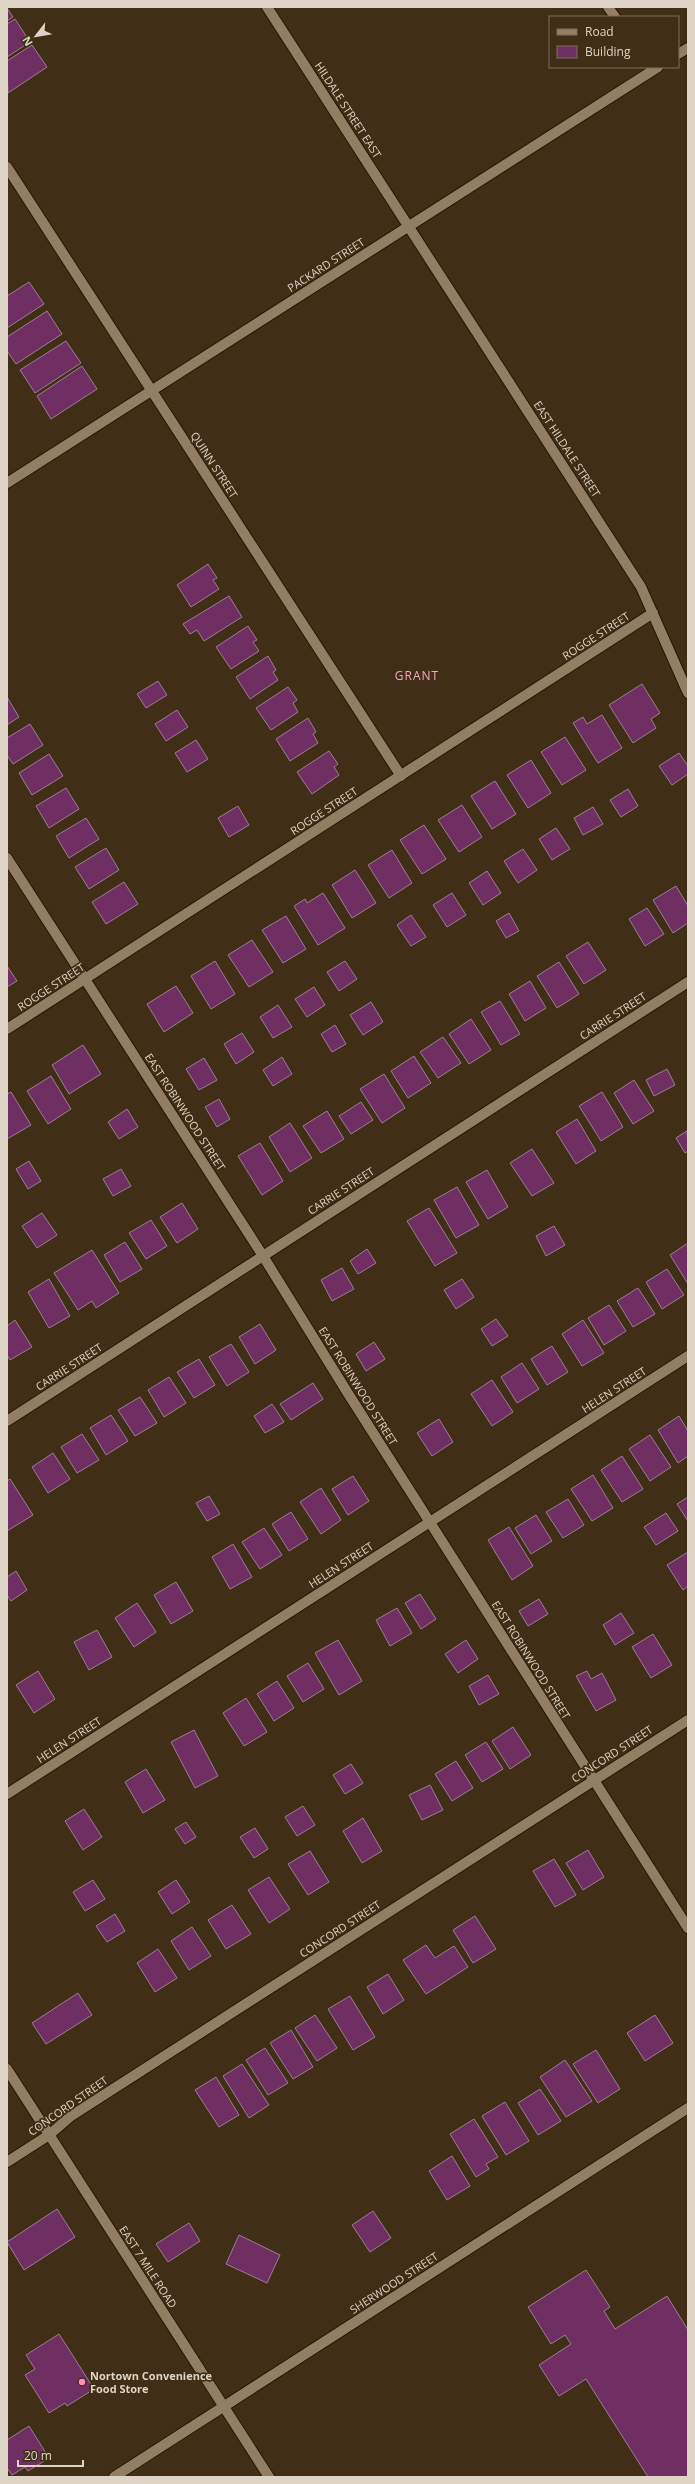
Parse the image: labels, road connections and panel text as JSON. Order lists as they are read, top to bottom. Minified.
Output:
{"streets":{"street":["HILDALE STREET EAST","PACKARD STREET","EAST HILDALE STREET","QUINN STREET","ROGGE STREET","CARRIE STREET","EAST ROBINWOOD STREET","HELEN STREET","CONCORD STREET","EAST 7 MILE ROAD","SHERWOOD STREET"]},"crossings":[["HILDALE STREET EAST","PACKARD STREET"],["HILDALE STREET EAST","EAST HILDALE STREET"],["PACKARD STREET","EAST HILDALE STREET"],["PACKARD STREET","QUINN STREET"],["EAST HILDALE STREET","ROGGE STREET"],["QUINN STREET","ROGGE STREET"],["ROGGE STREET","EAST ROBINWOOD STREET"],["CARRIE STREET","EAST ROBINWOOD STREET"],["EAST ROBINWOOD STREET","HELEN STREET"],["EAST ROBINWOOD STREET","CONCORD STREET"],["CONCORD STREET","EAST 7 MILE ROAD"],["EAST 7 MILE ROAD","SHERWOOD STREET"]],"districts":["GRANT"],"places":["Nortown Convenience Food Store"],"legend":["Road","Building"],"scale_bar":"20 m","north":"bottom left"}
